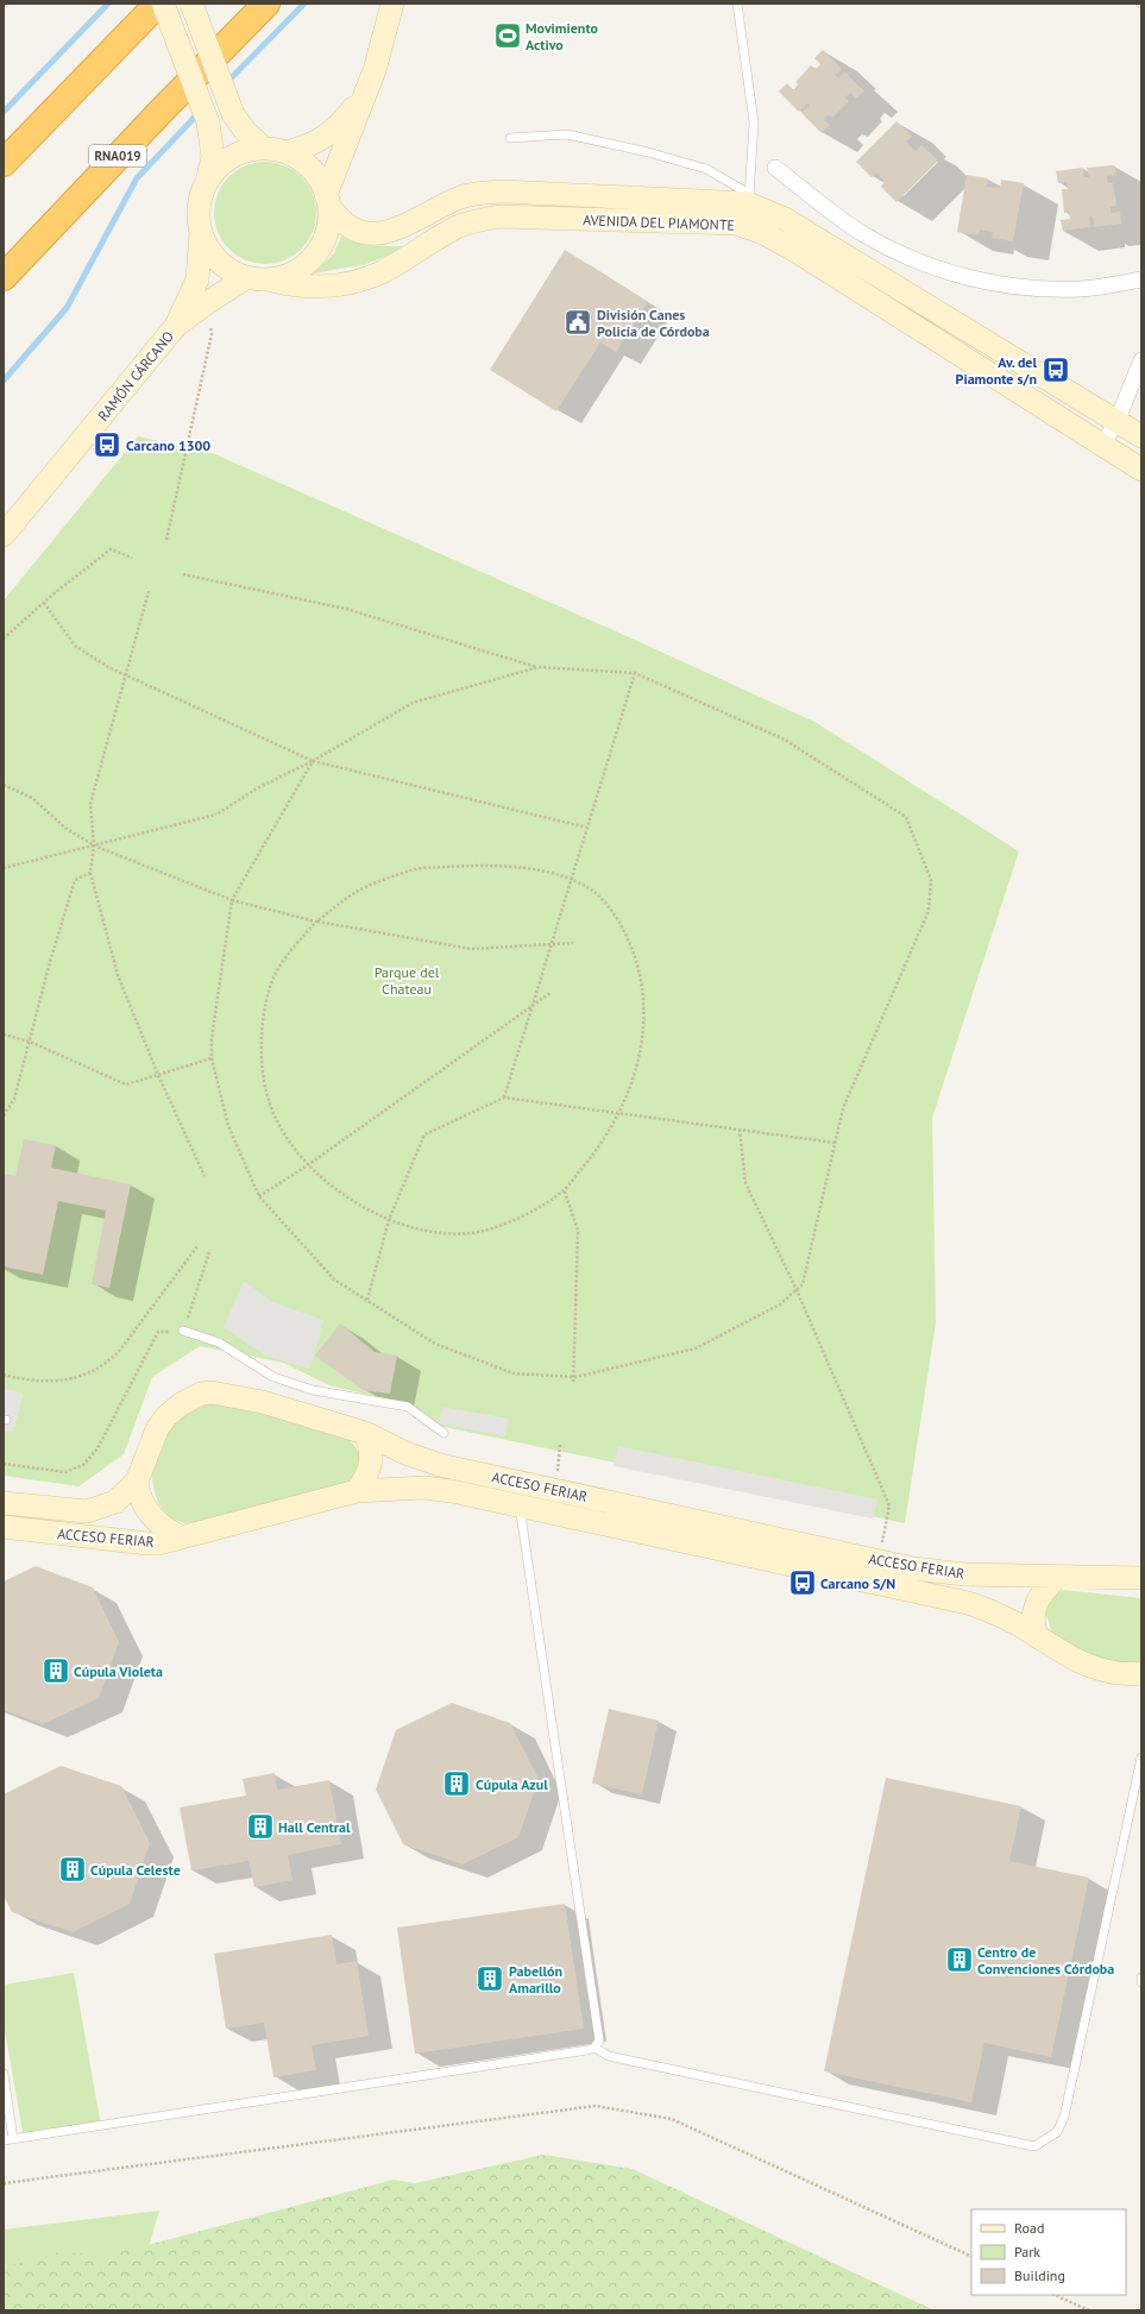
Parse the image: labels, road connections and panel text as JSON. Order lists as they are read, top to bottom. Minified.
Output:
{"streets":{"highway":["RNA019"],"main road":["AVENIDA DEL PIAMONTE","RAMÓN CÁRCANO","ACCESO FERIAR"]},"crossings":[["AVENIDA DEL PIAMONTE","RAMÓN CÁRCANO"]],"parks":["Parque del Chateau"],"places":{"sports":["Movimiento Activo"],"public building":["División Canes Policía de Córdoba"],"bus stop":["Av. del Piamonte s/n","Carcano 1300","Carcano S/N"],"building":["Cúpula Violeta","Cúpula Azul","Hall Central","Cúpula Celeste","Centro de Convenciones Córdoba","Pabellón Amarillo"]},"legend":["Road","Park","Building"]}
